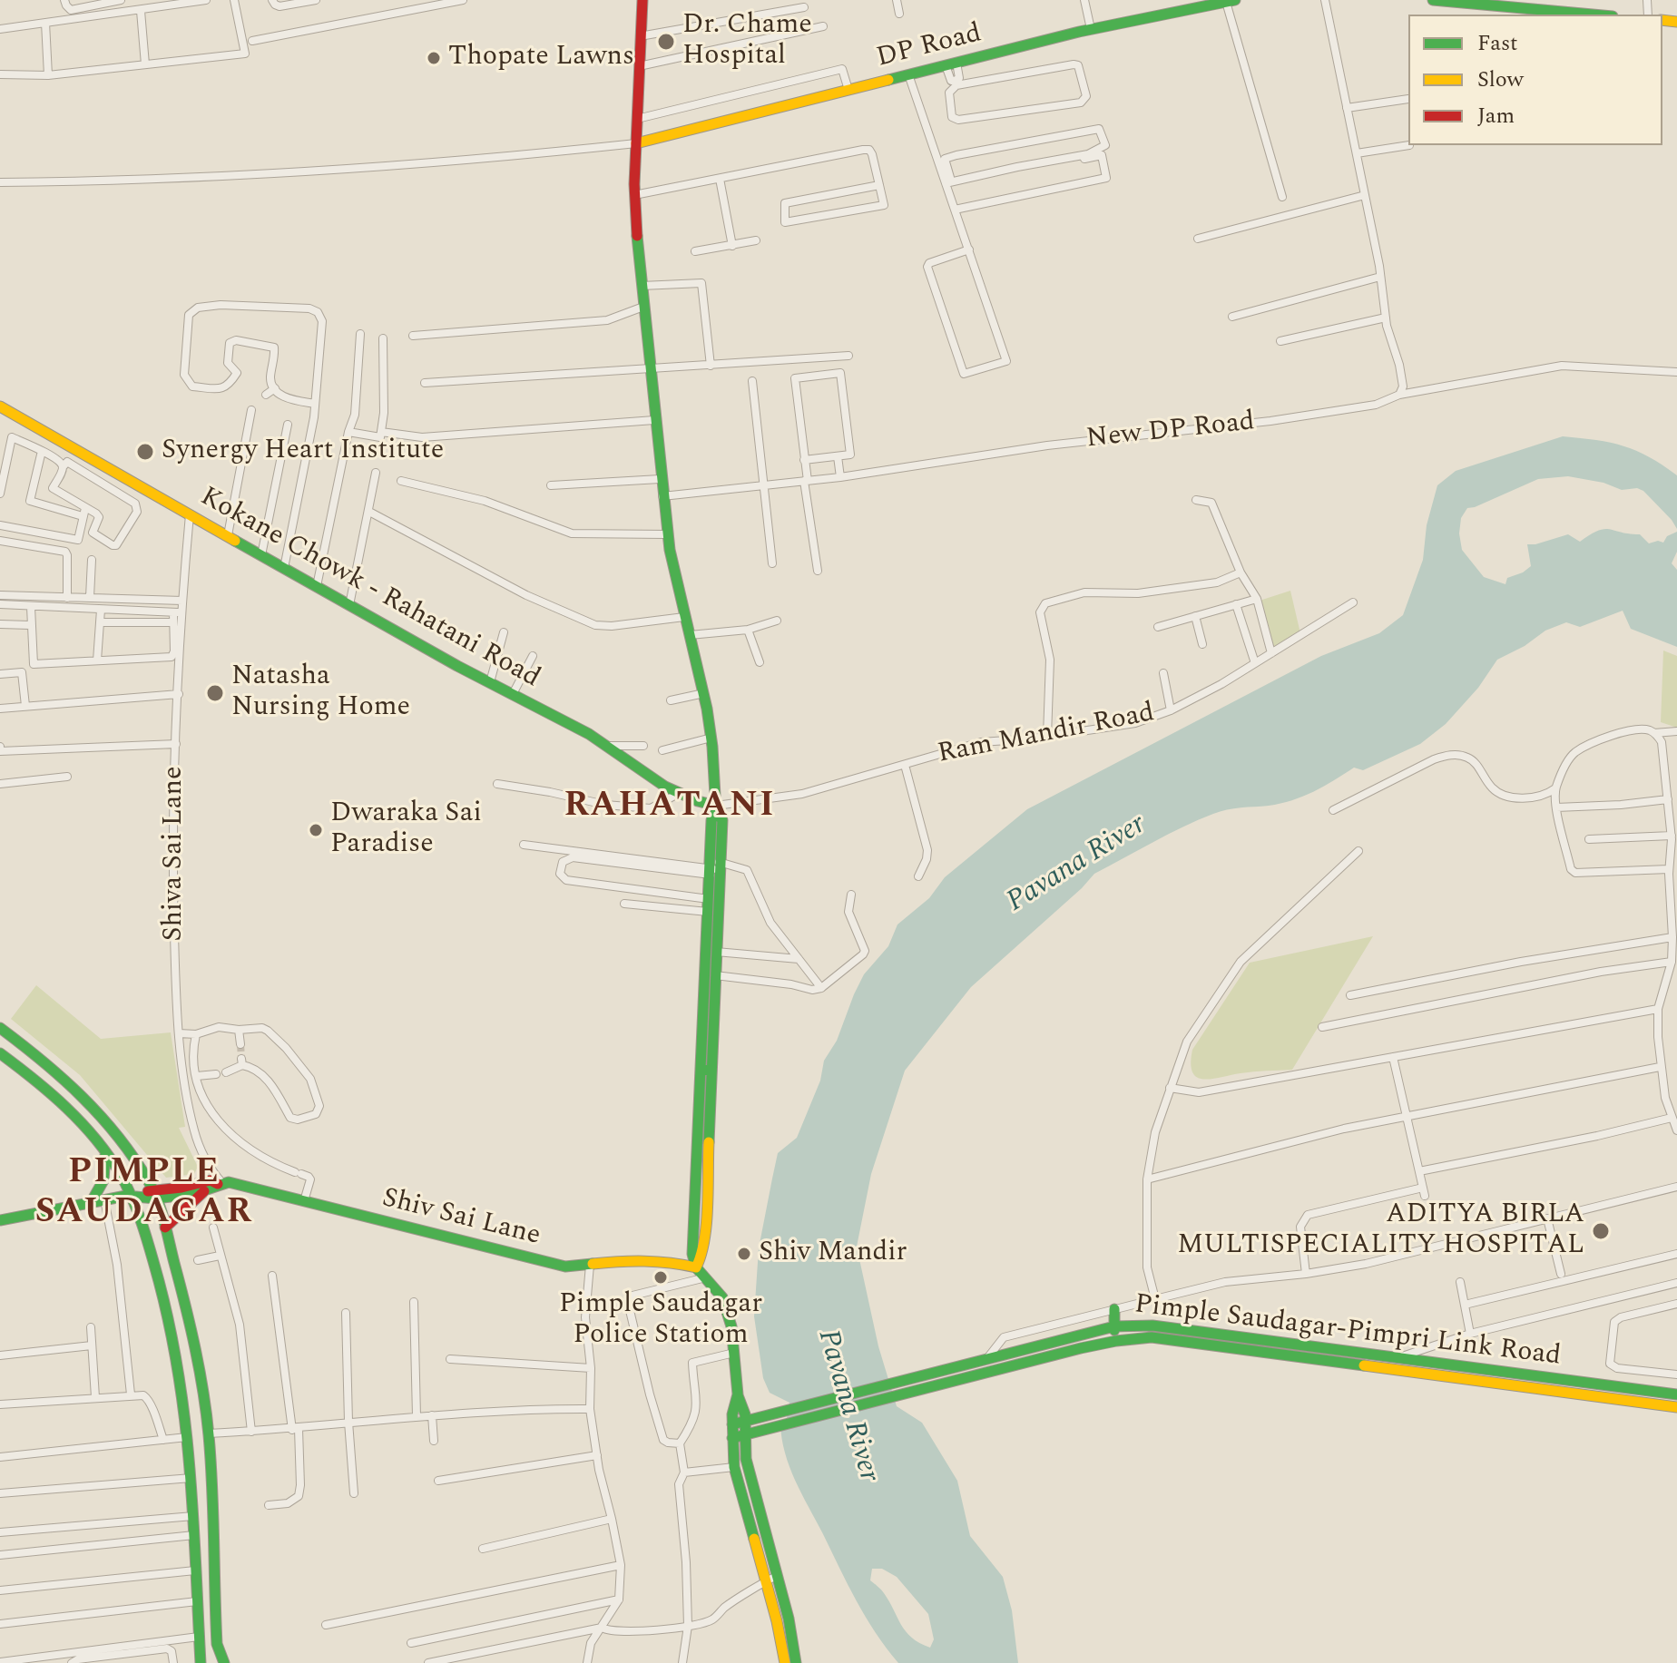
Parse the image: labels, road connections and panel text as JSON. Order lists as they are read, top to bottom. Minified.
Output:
{"streets":{"street":["DP Road","New DP Road","Kokane Chowk - Rahatani Road","Ram Mandir Road","Shiva Sai Lane","Shiv Sai Lane","Pimple Saudagar-Pimpri Link Road"]},"crossings":[["Kokane Chowk - Rahatani Road","Ram Mandir Road"],["Kokane Chowk - Rahatani Road","Shiva Sai Lane"],["Shiva Sai Lane","Shiv Sai Lane"]],"districts":["RAHATANI","PIMPLE SAUDAGAR"],"water":["Pavana River"],"places":["Dr. Chame Hospital","Thopate Lawns","Synergy Heart Institute","Natasha Nursing Home","Dwaraka Sai Paradise","ADITYA BIRLA MULTISPECIALITY HOSPITAL","Shiv Mandir","Pimple Saudagar Police Statiom"],"legend":["Fast","Slow","Jam"]}
